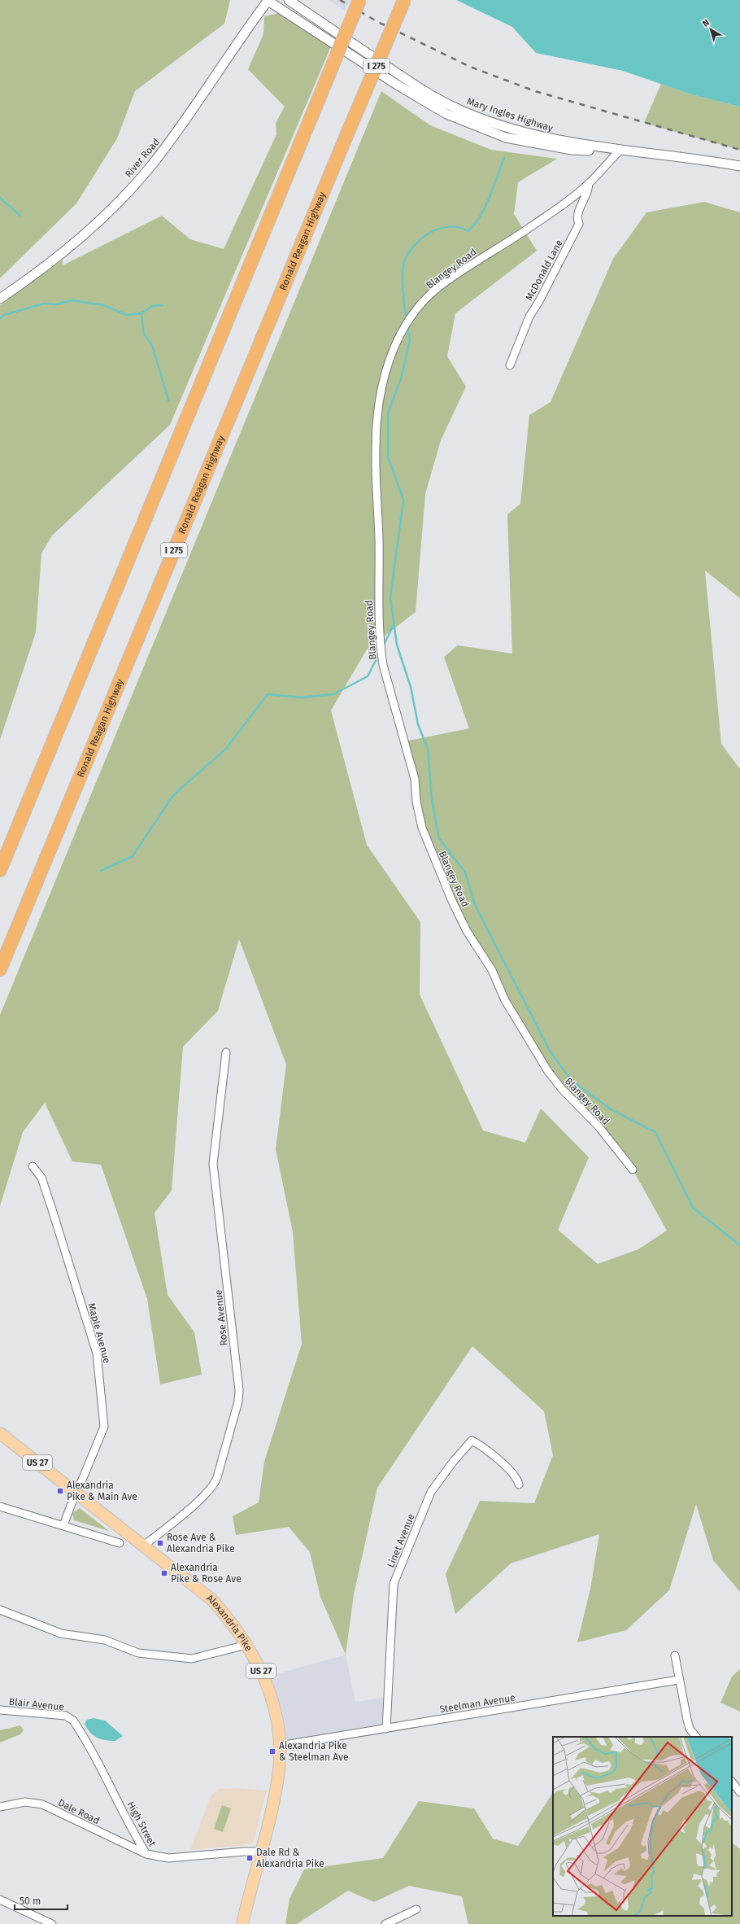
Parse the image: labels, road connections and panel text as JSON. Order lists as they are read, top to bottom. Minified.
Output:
{"streets":{"highway":["I 275","Ronald Reagan Highway"],"main road":["US 27","Alexandria Pike"],"street":["Mary Ingles Highway","River Road","Blangey Road","McDonald Lane","Rose Avenue","Maple Avenue","Linet Avenue","Steelman Avenue","Blair Avenue","Dale Road","High Street"]},"crossings":[["Mary Ingles Highway","River Road"],["Mary Ingles Highway","Blangey Road"],["Blangey Road","McDonald Lane"],["Rose Avenue","Alexandria Pike"],["Maple Avenue","Alexandria Pike"],["Linet Avenue","Steelman Avenue"],["Alexandria Pike","Steelman Avenue"],["Alexandria Pike","High Street"],["Blair Avenue","High Street"],["Dale Road","High Street"]],"places":{"transit":["Alexandria Pike & Main Ave","Rose Ave & Alexandria Pike","Alexandria Pike & Rose Ave","Alexandria Pike & Steelman Ave","Dale Rd & Alexandria Pike"]},"scale_bar":"50 m","north":"top left"}
